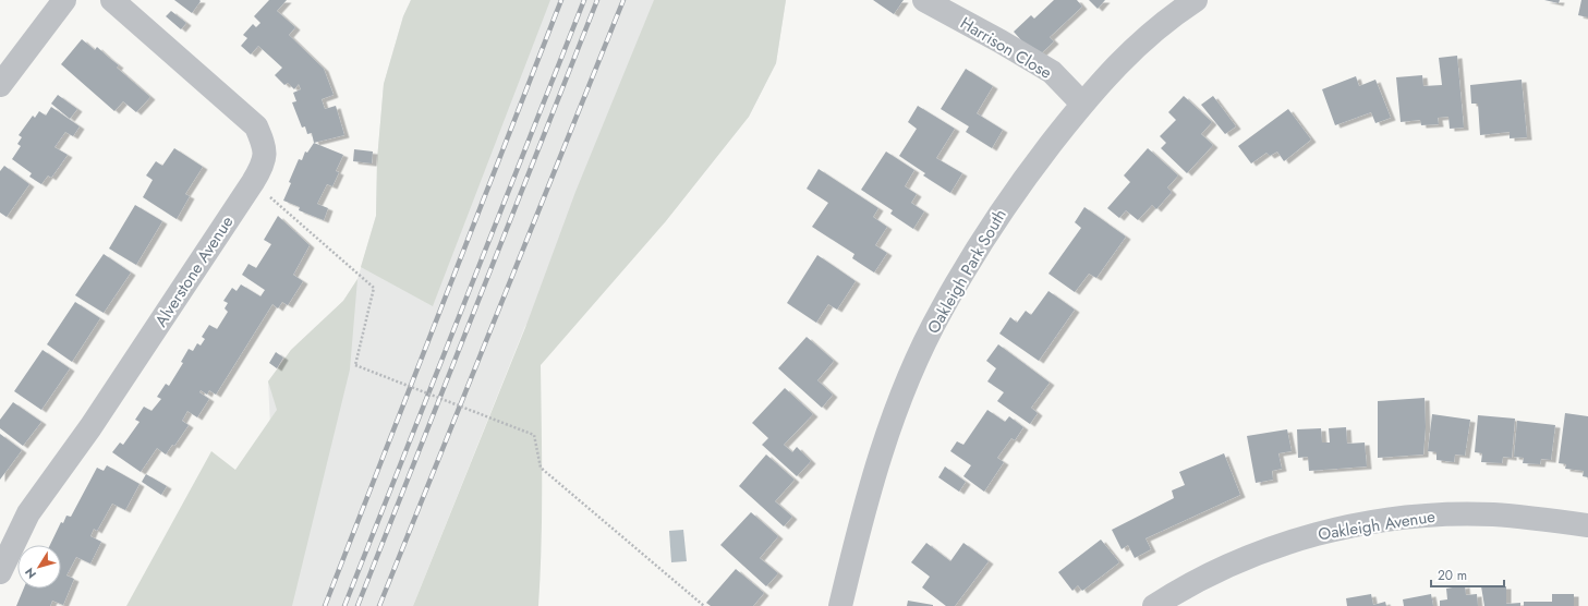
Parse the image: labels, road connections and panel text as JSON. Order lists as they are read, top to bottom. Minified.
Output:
{"streets":{"street":["Harrison Close","Alverstone Avenue","Oakleigh Park South","Oakleigh Avenue"]},"crossings":[["Harrison Close","Oakleigh Park South"]],"scale_bar":"20 m","north":"bottom left"}
